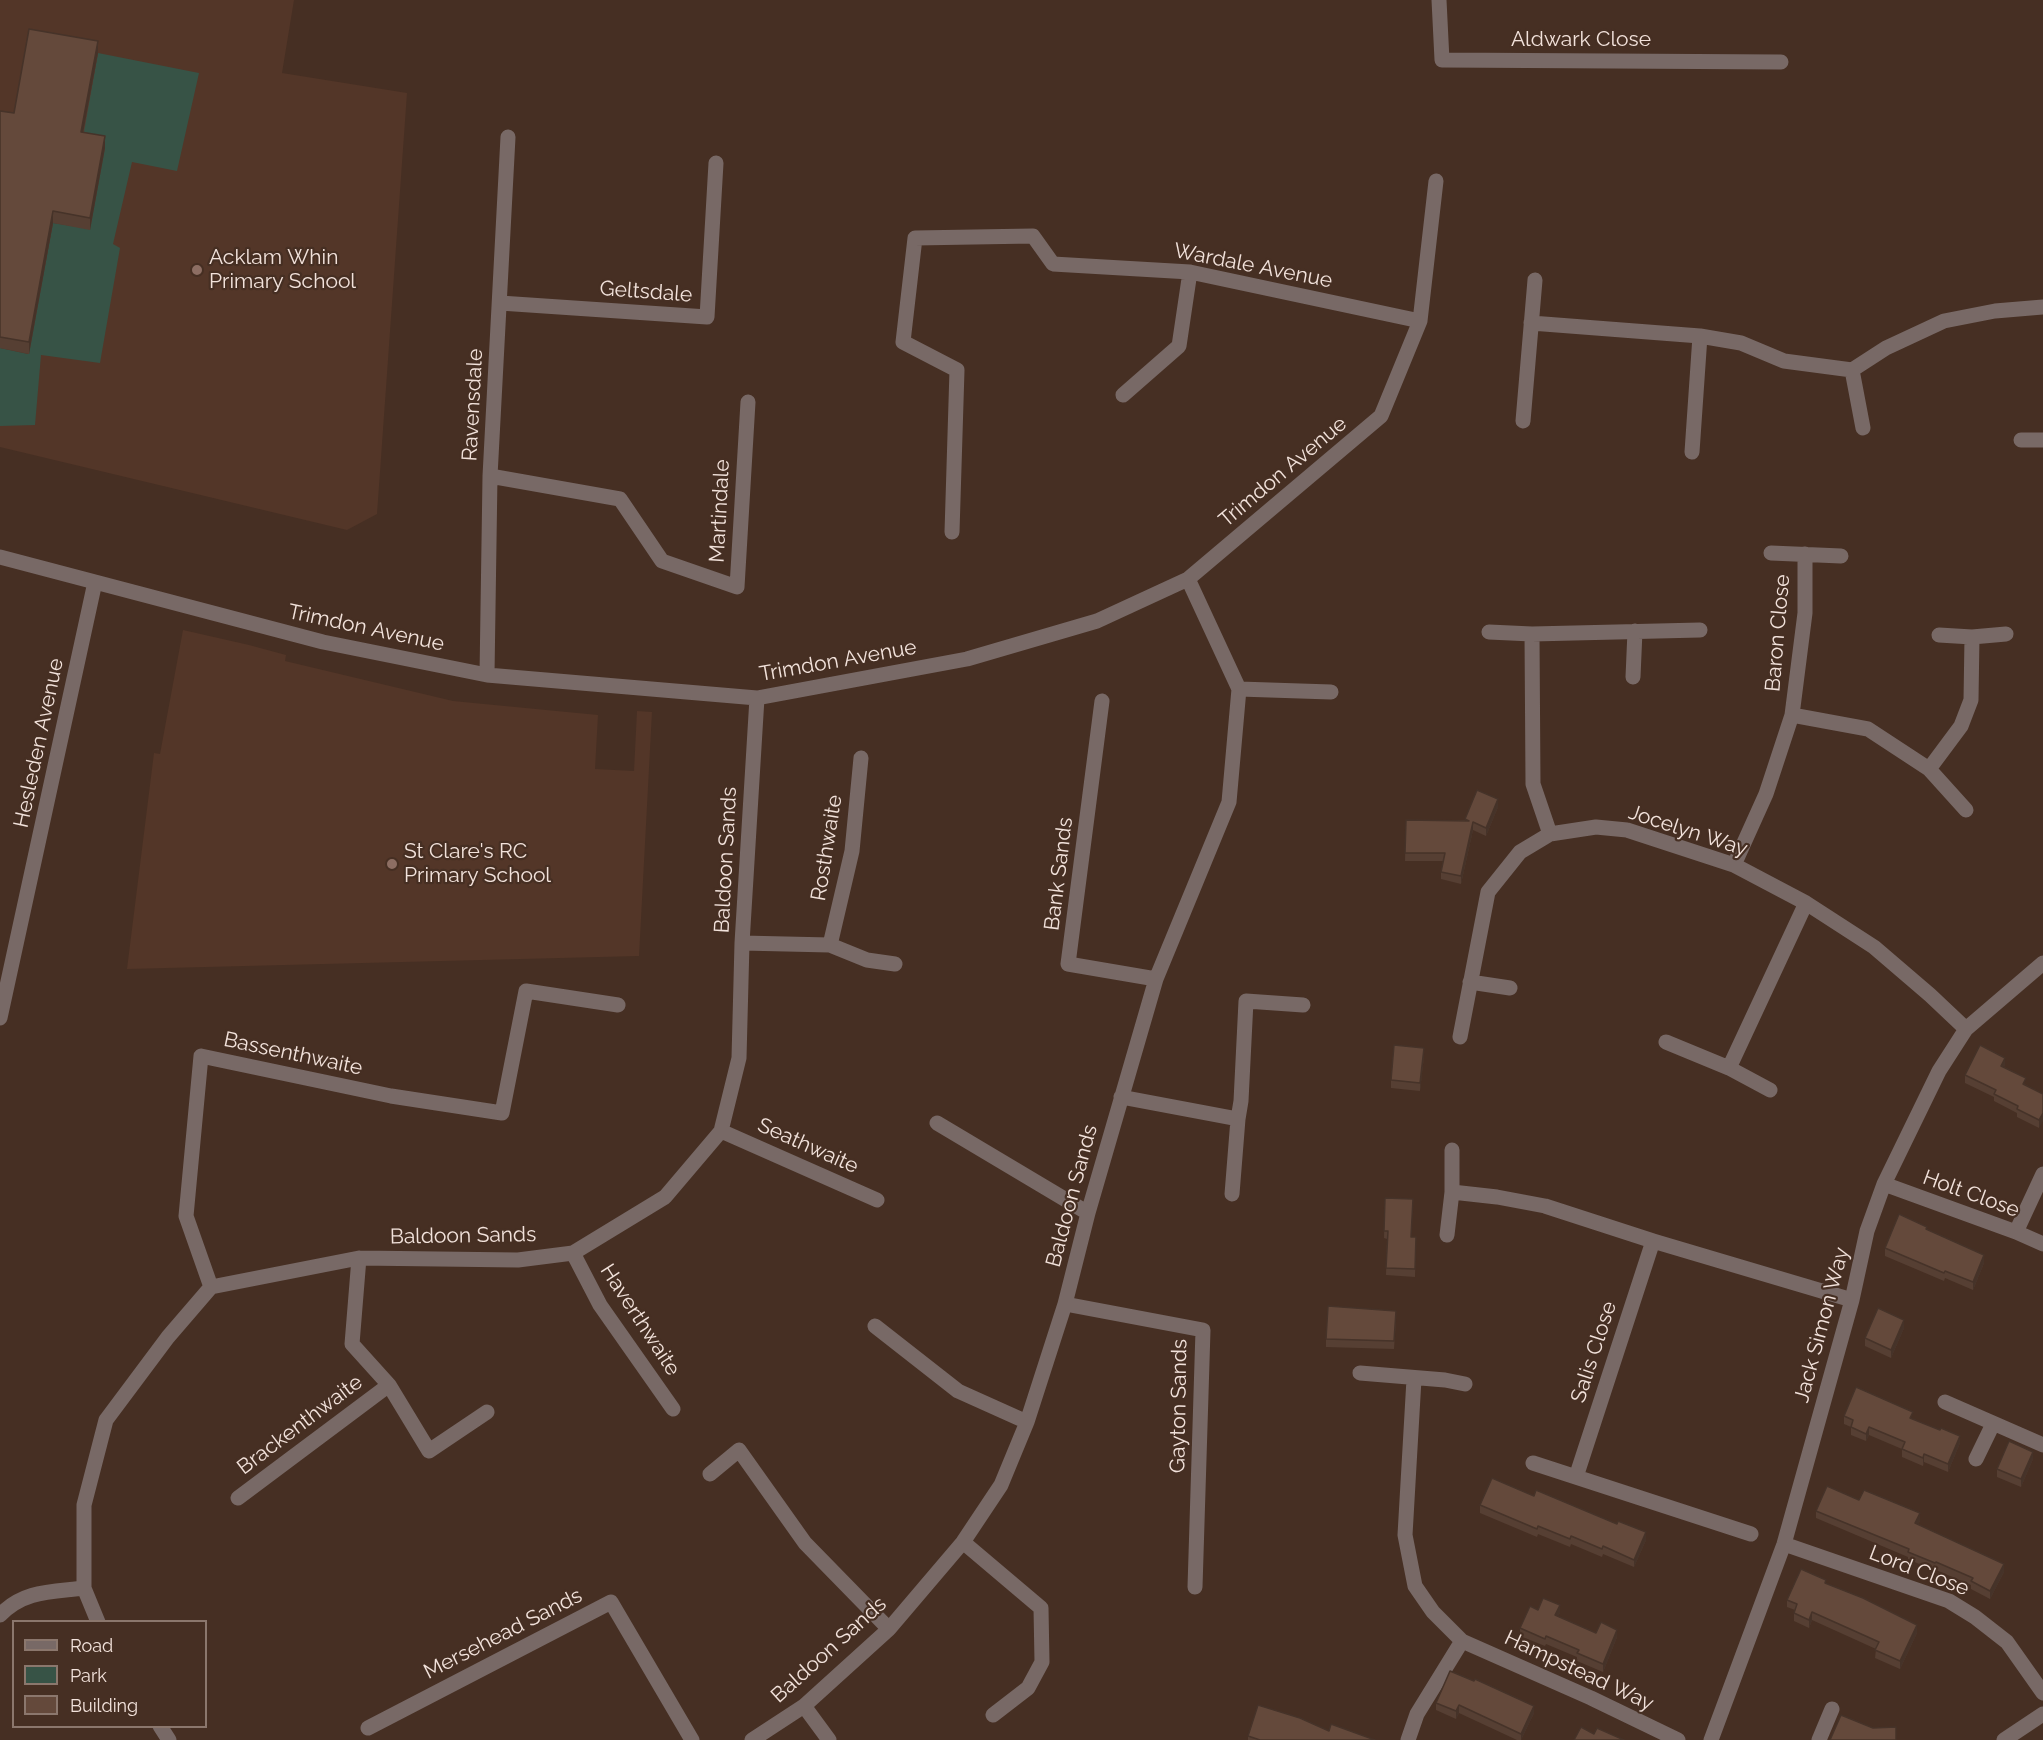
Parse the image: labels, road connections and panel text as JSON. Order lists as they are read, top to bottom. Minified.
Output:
{"streets":{"street":["Aldwark Close","Wardale Avenue","Geltsdale","Ravensdale","Trimdon Avenue","Martindale","Baron Close","Hesleden Avenue","Jocelyn Way","Rosthwaite","Baldoon Sands","Bank Sands","Bassenthwaite","Seathwaite","Holt Close","Haverthwaite","Jack Simon Way","Salis Close","Gayton Sands","Brackenthwaite","Lord Close","Mersehead Sands","Hampstead Way"]},"crossings":[["Wardale Avenue","Trimdon Avenue"],["Geltsdale","Ravensdale"],["Ravensdale","Trimdon Avenue"],["Ravensdale","Martindale"],["Trimdon Avenue","Hesleden Avenue"],["Trimdon Avenue","Baldoon Sands"],["Baron Close","Jocelyn Way"],["Jocelyn Way","Jack Simon Way"],["Baldoon Sands","Bank Sands"],["Baldoon Sands","Bassenthwaite"],["Baldoon Sands","Seathwaite"],["Baldoon Sands","Haverthwaite"],["Baldoon Sands","Gayton Sands"],["Baldoon Sands","Brackenthwaite"],["Holt Close","Jack Simon Way"],["Jack Simon Way","Lord Close"]],"places":["Acklam Whin Primary School","St Clare's RC Primary School"],"legend":["Road","Park","Building"]}
